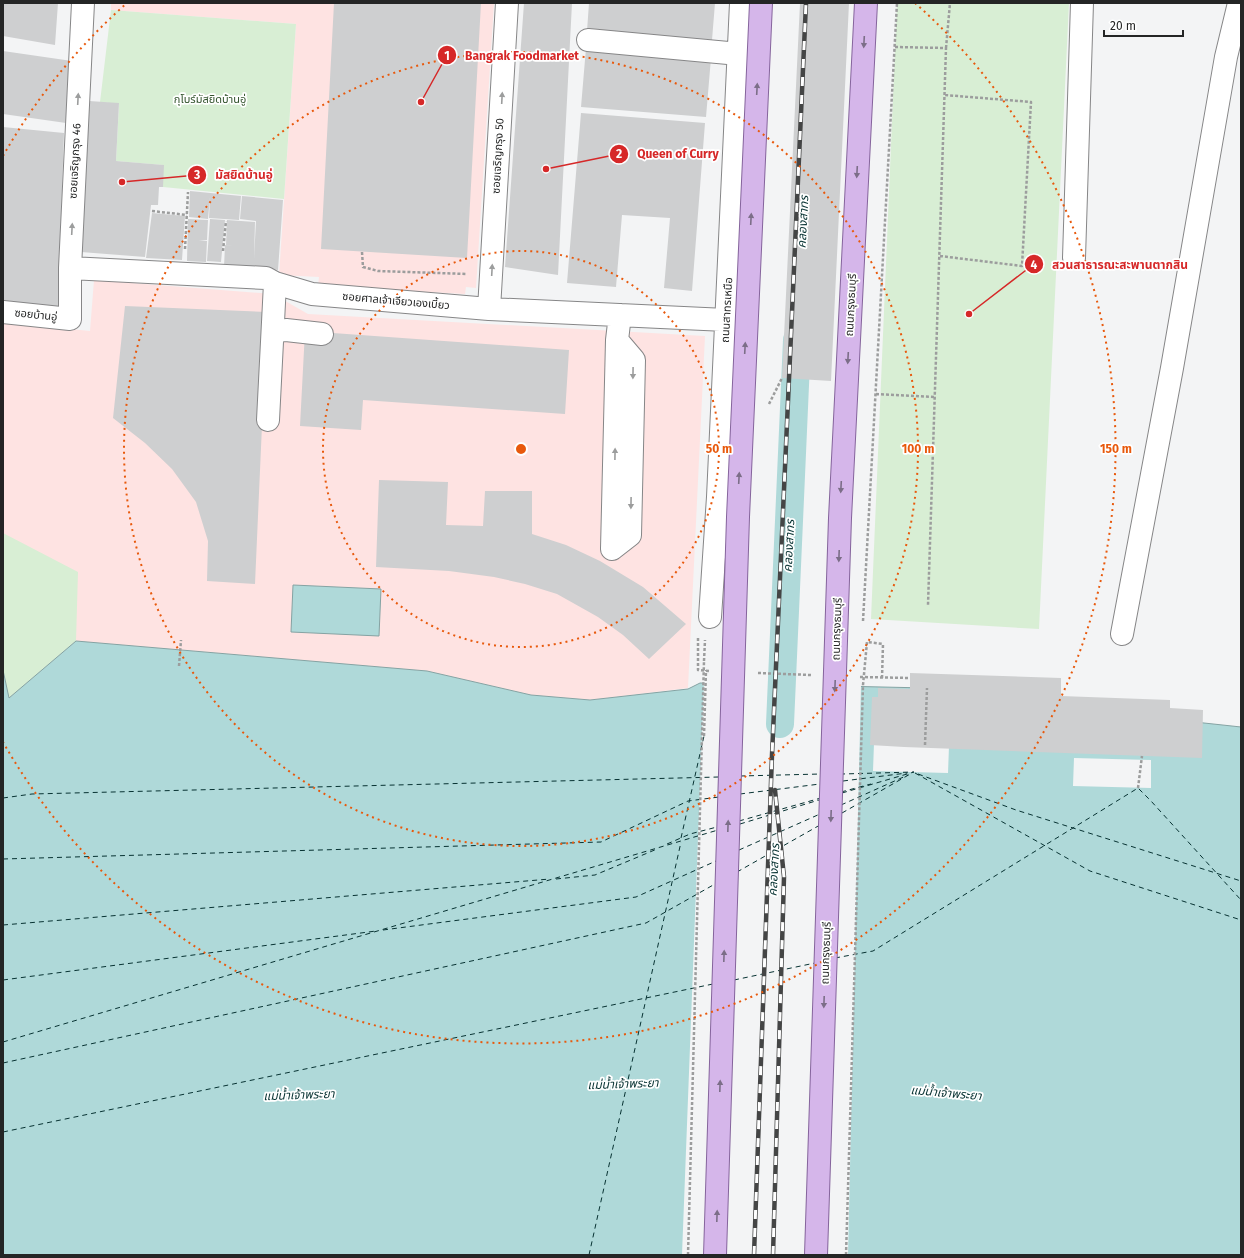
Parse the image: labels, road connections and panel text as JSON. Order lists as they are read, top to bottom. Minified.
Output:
{"streets":{"main road":["ถนนกรุงธนบุรี"],"street":["ซอยเจริญกรุง 50","ซอยเจริญกรุง 46","ซอยศาลเจ้าเจียวเองเบี้ยว","ถนนสาทรเหนือ","ซอยบ้านอู่"]},"crossings":[["ซอยเจริญกรุง 50","ซอยศาลเจ้าเจียวเองเบี้ยว"],["ซอยเจริญกรุง 46","ซอยศาลเจ้าเจียวเองเบี้ยว"],["ซอยเจริญกรุง 46","ซอยบ้านอู่"],["ซอยศาลเจ้าเจียวเองเบี้ยว","ถนนสาทรเหนือ"]],"one_way":["ซอยเจริญกรุง 50","ซอยเจริญกรุง 46"],"water":["คลองสาทร","แม่น้ำเจ้าพระยา"],"parks":["กุโบร์มัสยิดบ้านอู่"],"places":["Bangrak Foodmarket","Queen of Curry","มัสยิดบ้านอู่","สวนสาธารณะสะพานตากสิน"],"scale_bar":"20 m","rings":["50 m","100 m","150 m"]}
